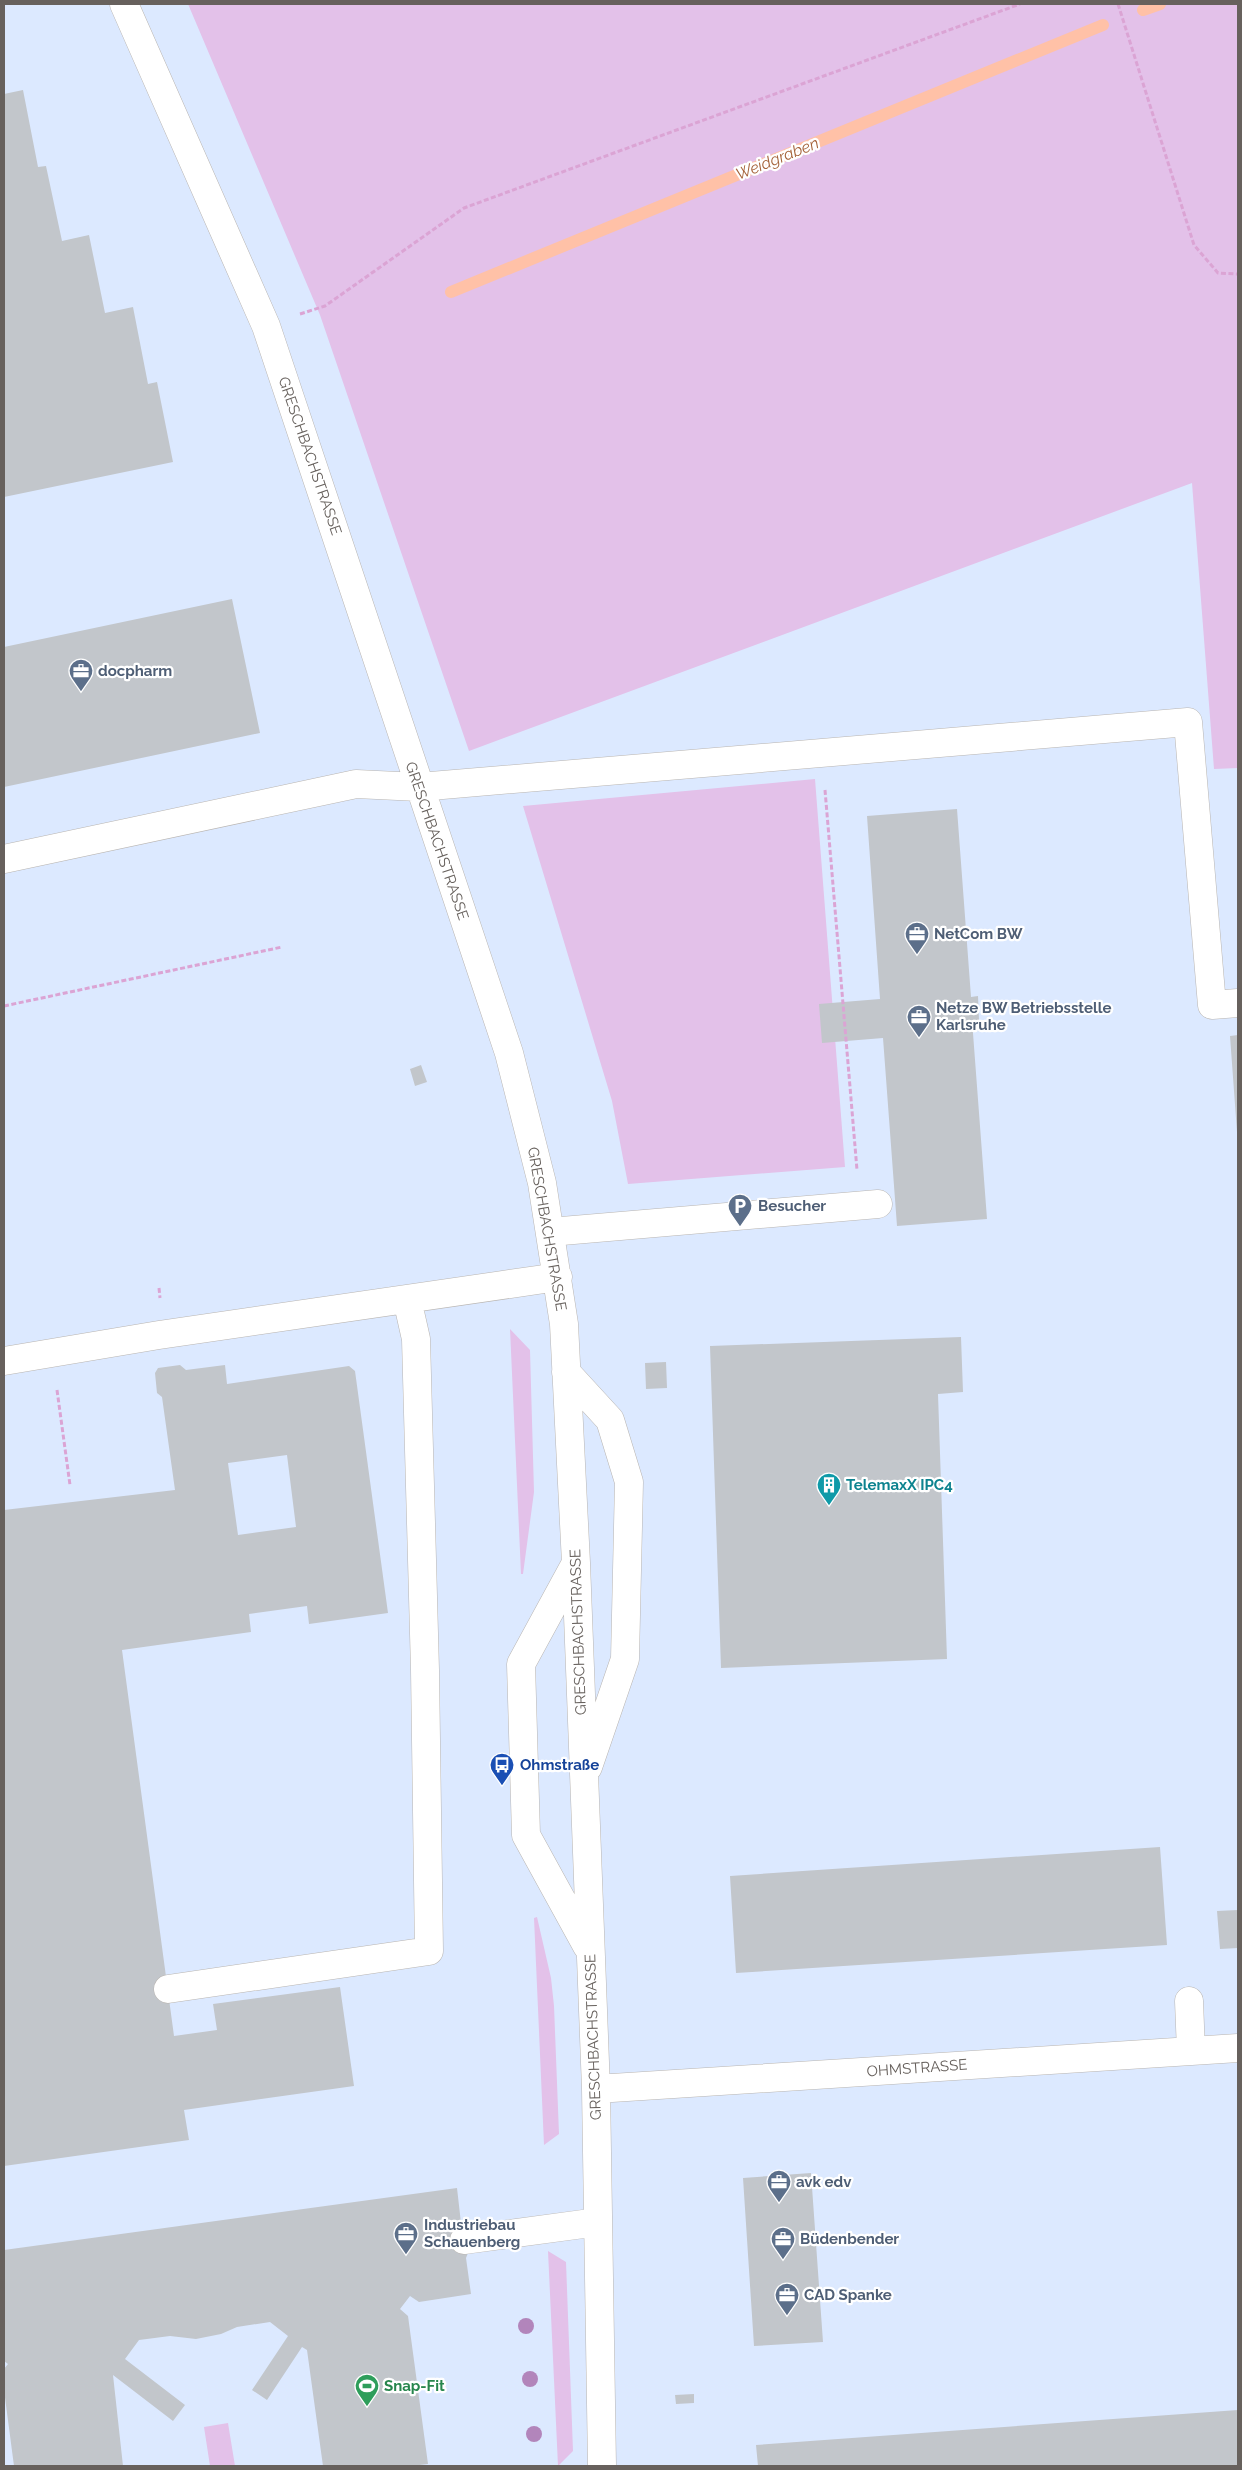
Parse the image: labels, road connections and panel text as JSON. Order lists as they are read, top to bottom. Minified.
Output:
{"streets":{"street":["GRESCHBACHSTRASSE","OHMSTRASSE"]},"crossings":[["GRESCHBACHSTRASSE","OHMSTRASSE"]],"water":["Weidgraben"],"places":{"office":["docpharm","NetCom BW","Netze BW Betriebsstelle Karlsruhe","avk edv","Industriebau Schauenberg","Büdenbender","CAD Spanke"],"parking":["Besucher"],"building":["TelemaxX IPC4"],"bus stop":["Ohmstraße"],"sports":["Snap-Fit"]}}
